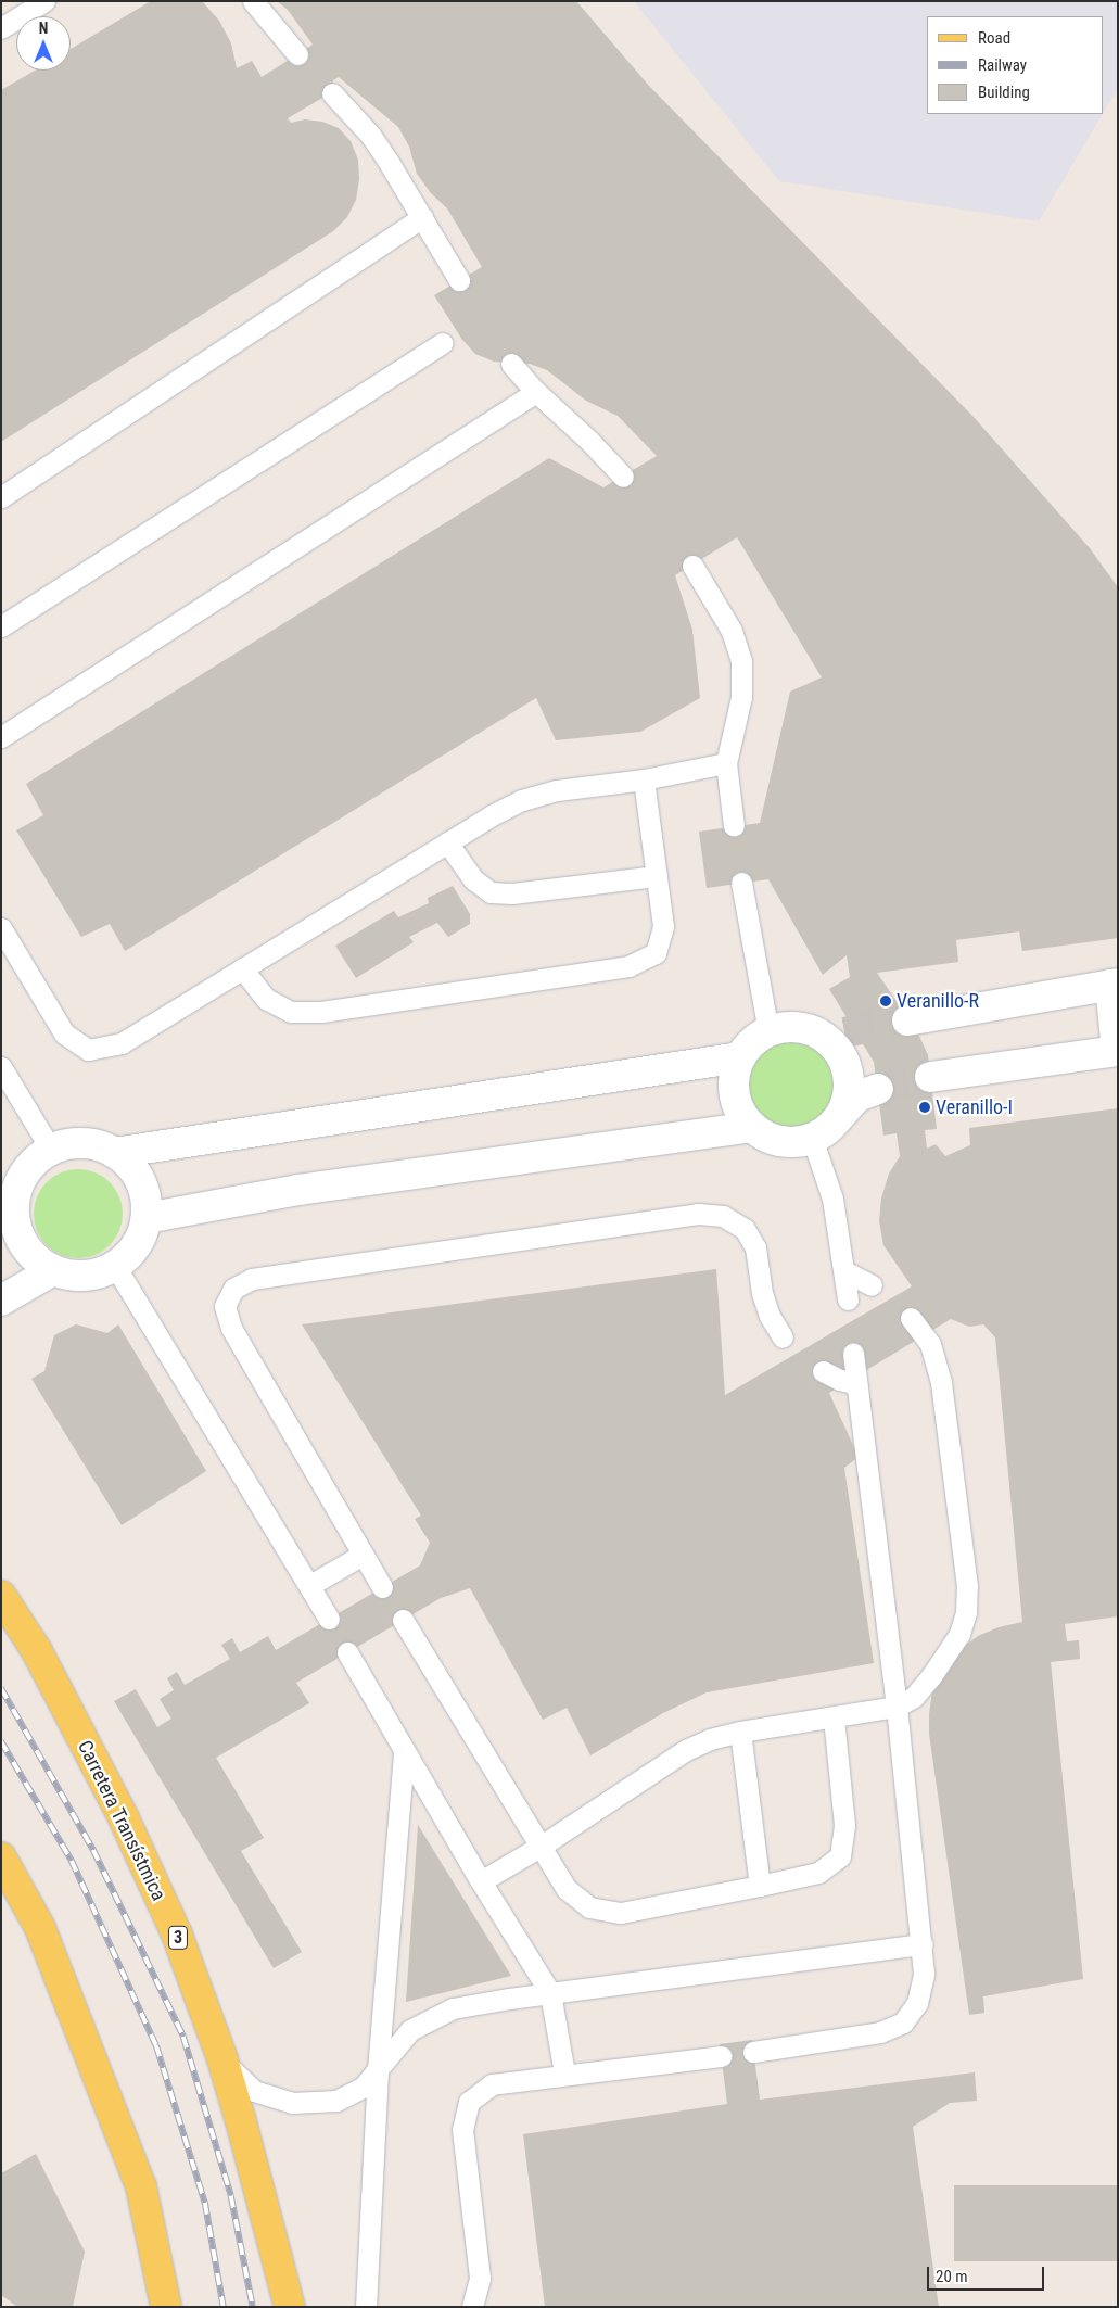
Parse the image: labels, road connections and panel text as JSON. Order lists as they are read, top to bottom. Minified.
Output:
{"streets":{"main road":["Carretera Transístmica","3"]},"places":["Veranillo-R","Veranillo-I"],"legend":["Road","Railway","Building"],"scale_bar":"20 m","north":"top"}
